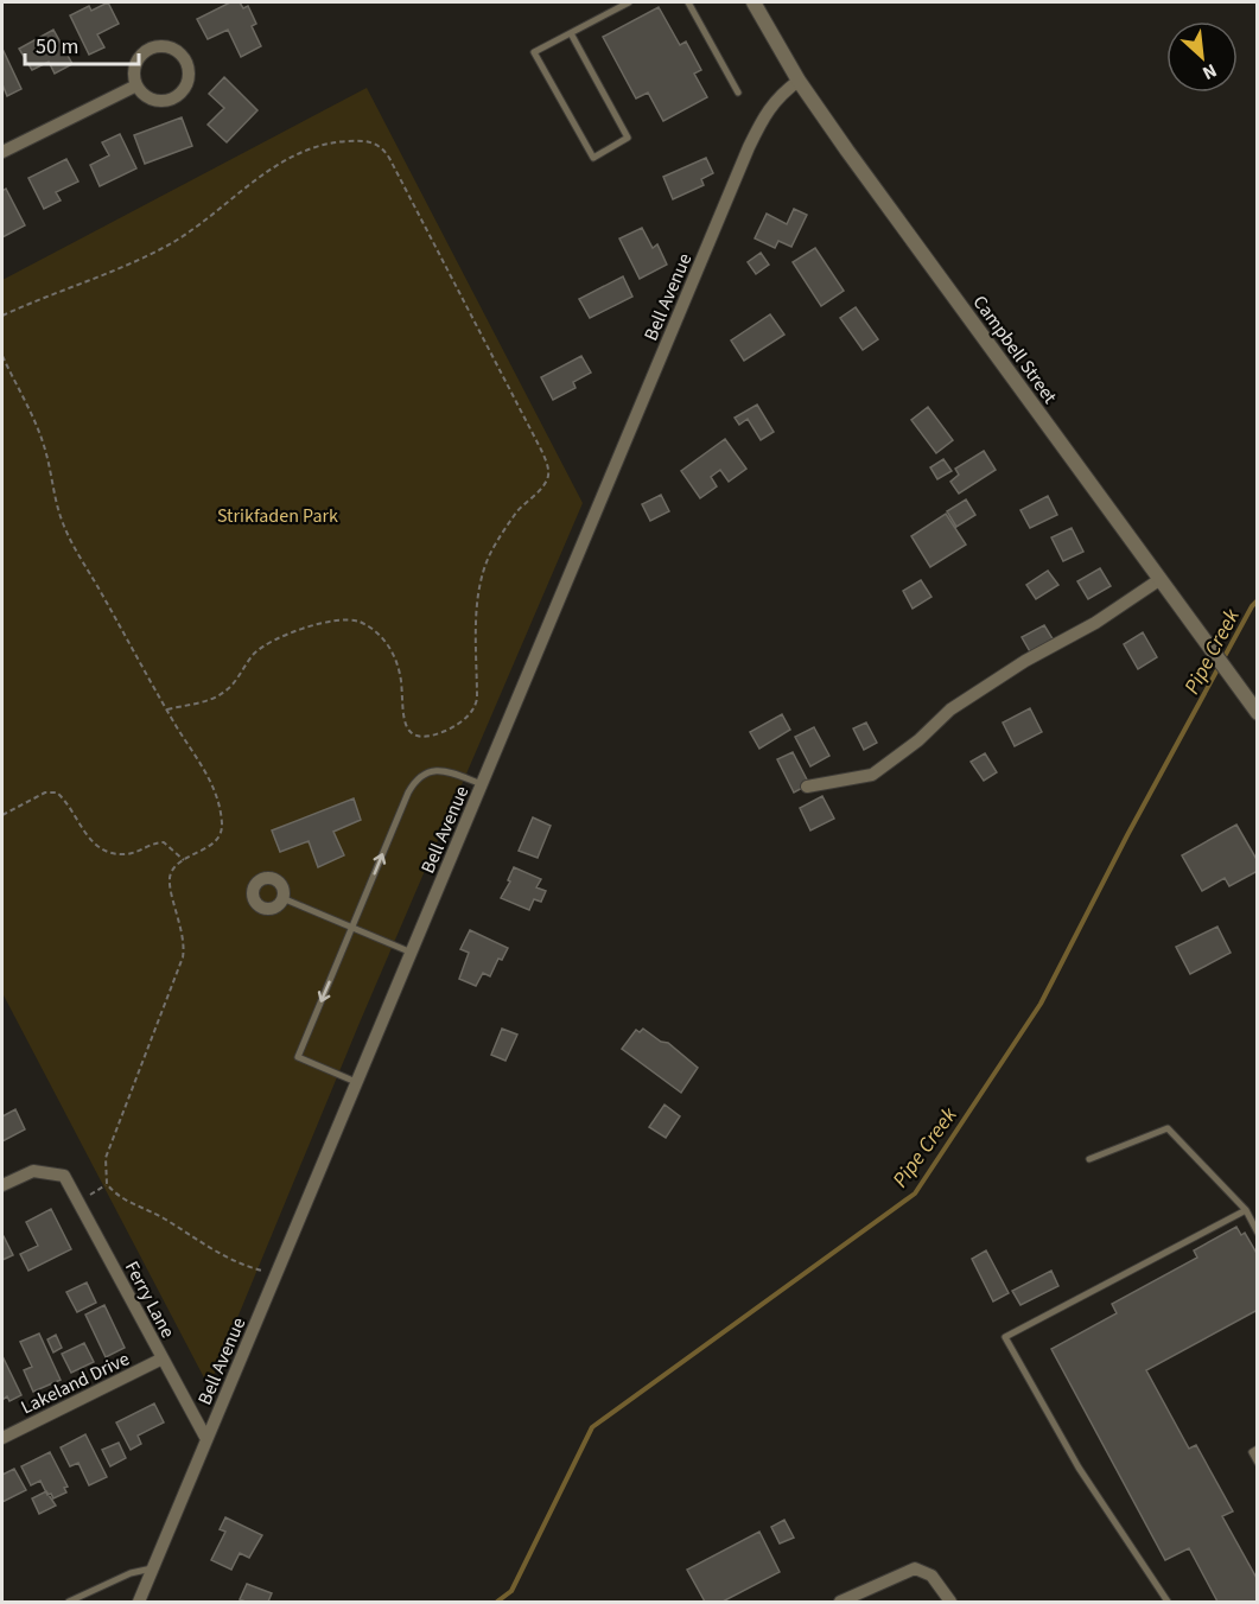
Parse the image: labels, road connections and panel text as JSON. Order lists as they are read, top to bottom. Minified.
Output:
{"streets":{"street":["Bell Avenue","Campbell Street","Ferry Lane","Lakeland Drive"]},"crossings":[["Bell Avenue","Campbell Street"],["Bell Avenue","Ferry Lane"],["Ferry Lane","Lakeland Drive"]],"water":["Pipe Creek"],"parks":["Strikfaden Park"],"scale_bar":"50 m","north":"bottom right"}
